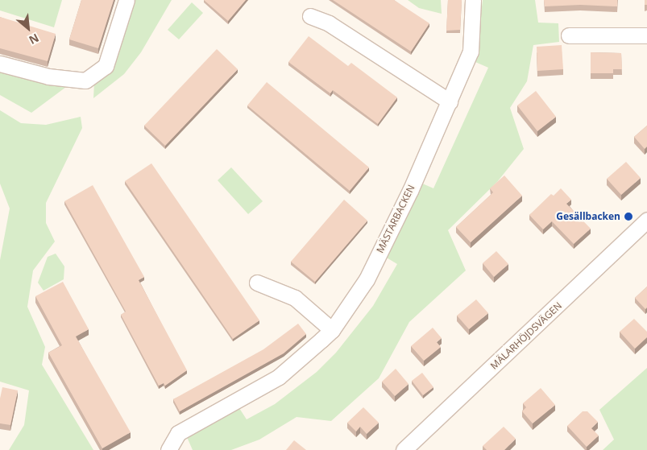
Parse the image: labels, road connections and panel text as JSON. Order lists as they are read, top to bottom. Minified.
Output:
{"streets":{"street":["MÄSTARBACKEN","MÄLARHÖJDSVÄGEN"]},"places":["Gesällbacken"],"north":"bottom right"}
